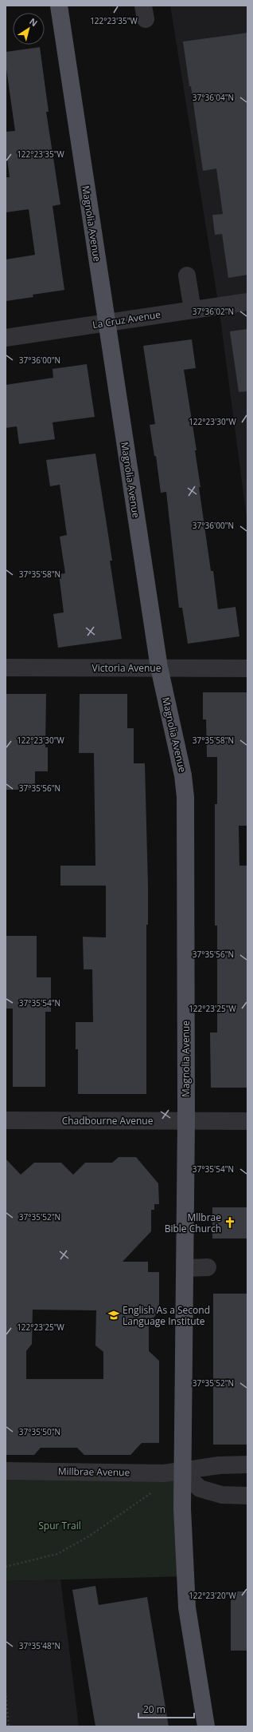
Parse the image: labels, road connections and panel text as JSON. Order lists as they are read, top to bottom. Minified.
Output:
{"streets":{"main road":["Magnolia Avenue"],"street":["La Cruz Avenue","Victoria Avenue","Chadbourne Avenue","Millbrae Avenue"]},"crossings":[["Magnolia Avenue","La Cruz Avenue"],["Magnolia Avenue","Victoria Avenue"],["Magnolia Avenue","Chadbourne Avenue"],["Magnolia Avenue","Millbrae Avenue"]],"parks":["Spur Trail"],"places":{"church":["Mllbrae Bible Church"],"school or university":["English As a Second Language Institute"]},"scale_bar":"20 m","north":"top right","coordinates":["122°23'35\"W","37°36'04\"N","37°36'02\"N","37°36'00\"N","122°23'30\"W","37°35'58\"N","37°35'56\"N","37°35'54\"N","122°23'25\"W","37°35'52\"N","37°35'50\"N","122°23'20\"W","37°35'48\"N"]}
